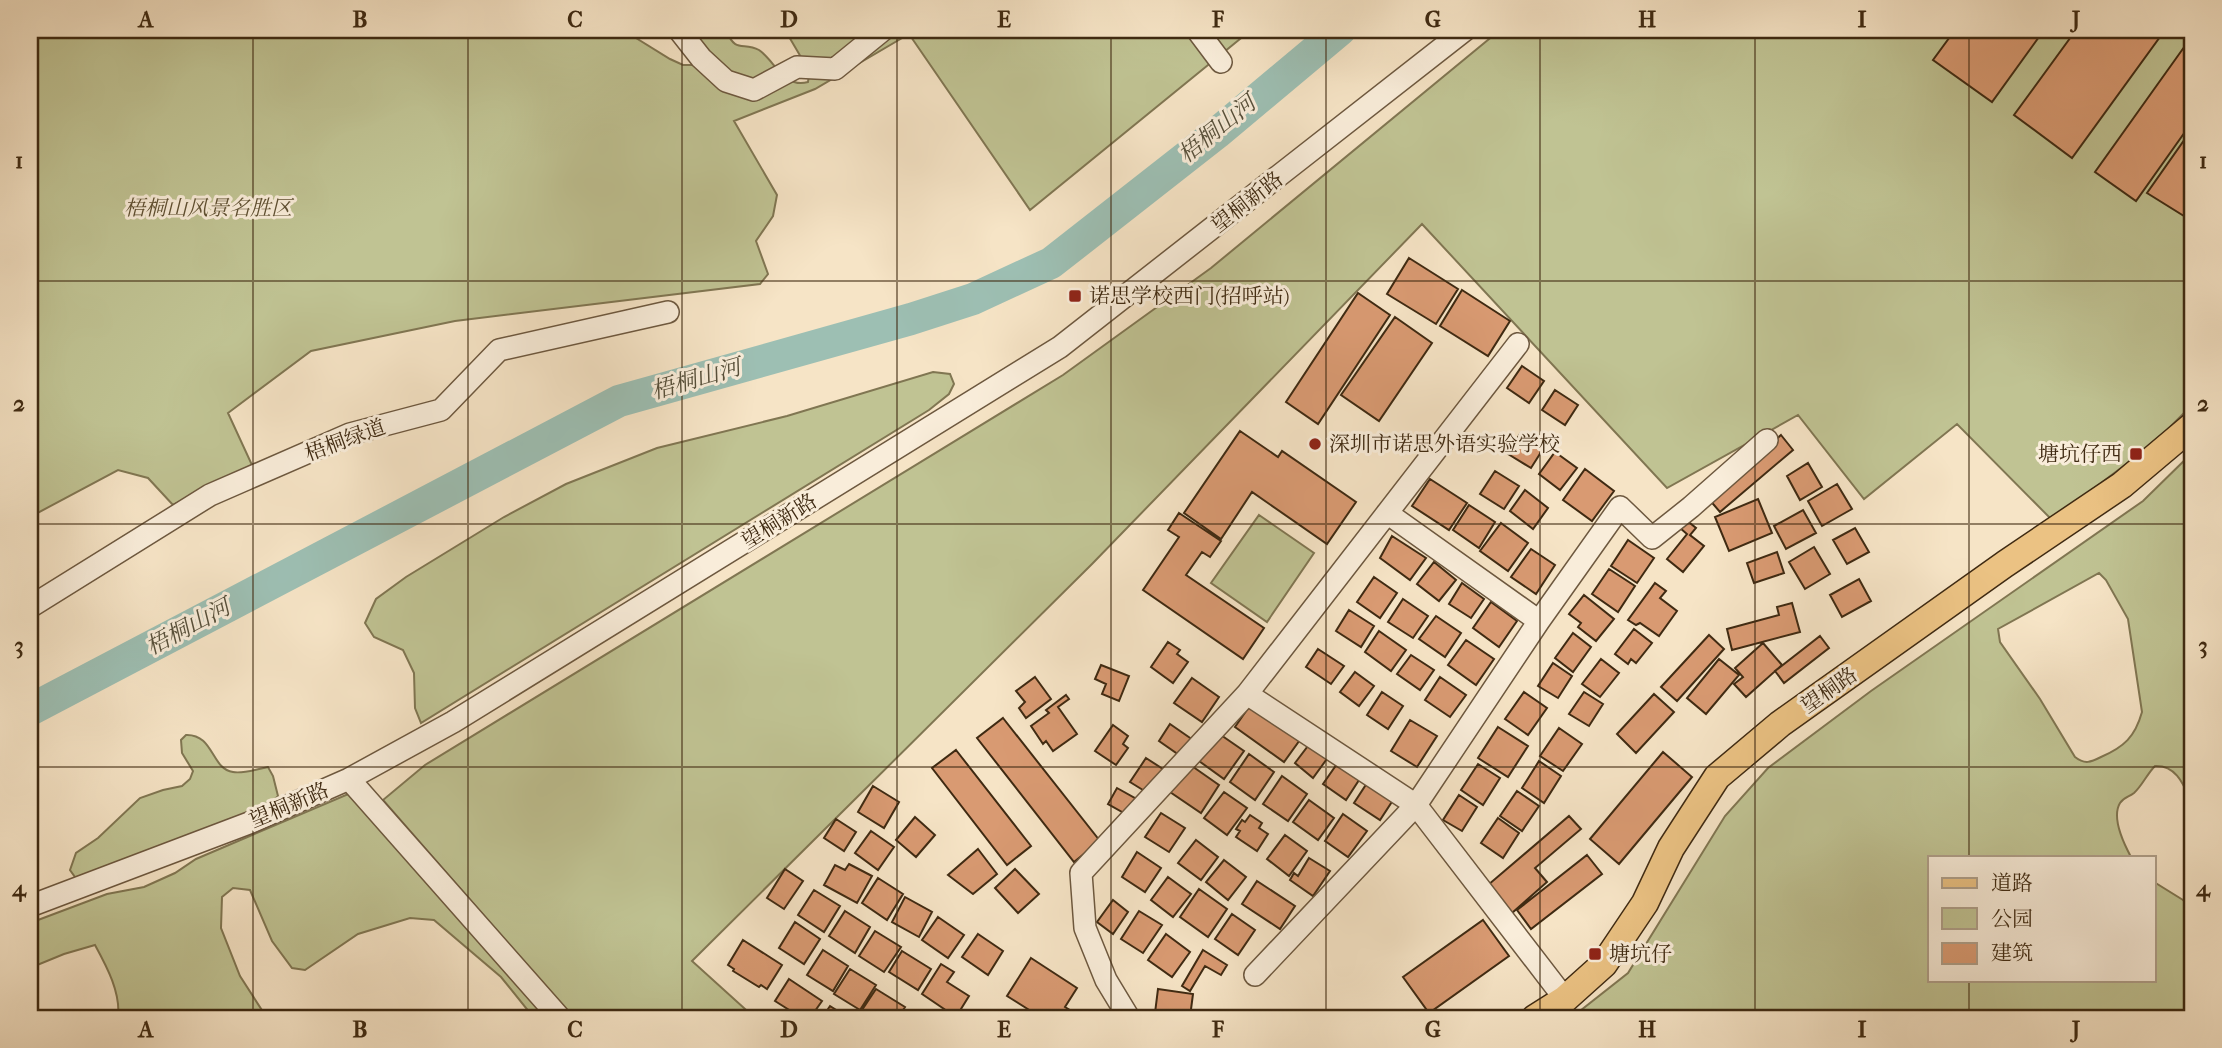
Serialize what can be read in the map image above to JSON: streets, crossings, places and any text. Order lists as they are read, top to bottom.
{
  "streets": {
    "main road": ["望桐路"],
    "street": ["望桐新路", "梧桐绿道"]
  },
  "water": ["梧桐山河"],
  "parks": ["梧桐山风景名胜区"],
  "places": {
    "transit": ["诺思学校西门(招呼站)", "塘坑仔西", "塘坑仔"],
    "other": ["深圳市诺思外语实验学校"]
  },
  "legend": ["道路", "公园", "建筑"],
  "grid": {
    "columns": [
      "A",
      "B",
      "C",
      "D",
      "E",
      "F",
      "G",
      "H",
      "I",
      "J"
    ],
    "rows": [
      "1",
      "2",
      "3",
      "4"
    ]
  }
}
